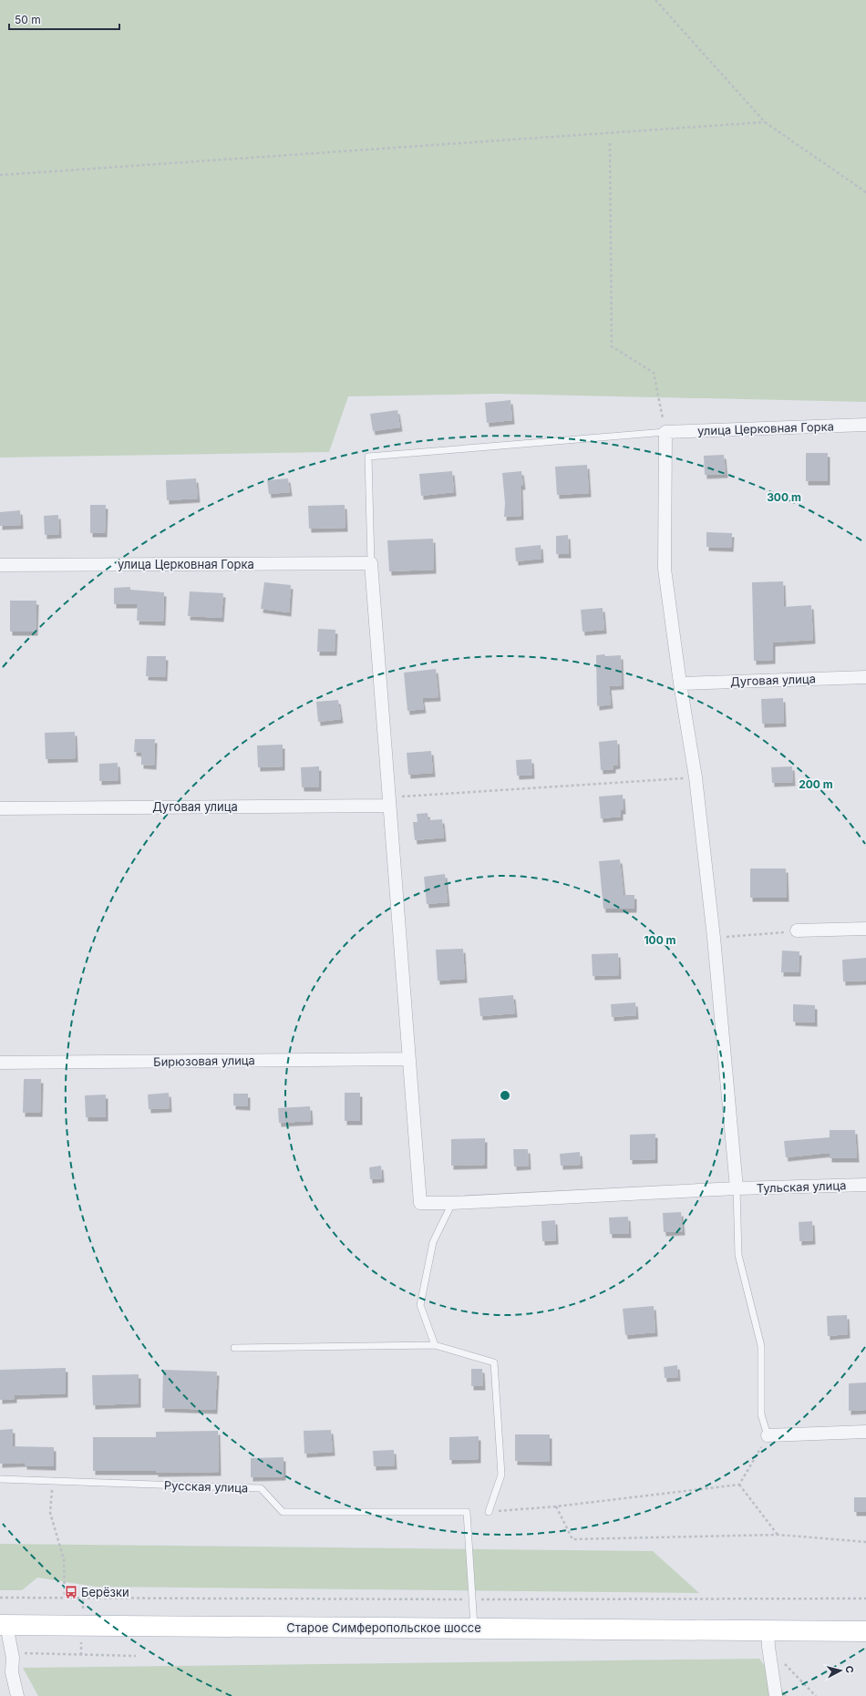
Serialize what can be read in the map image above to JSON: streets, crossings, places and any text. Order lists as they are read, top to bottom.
{
  "streets": {
    "main road": ["Старое Симферопольское шоссе"],
    "street": [
      "улица Церковная Горка",
      "Дуговая улица",
      "Бирюзовая улица",
      "Тульская улица"
    ],
    "lane": ["Русская улица"]
  },
  "crossings": [
    ["Бирюзовая улица", "Тульская улица"]
  ],
  "places": {
    "bus stop": ["Берёзки"]
  },
  "scale_bar": "50 m",
  "north": "right",
  "rings": ["300 m", "200 m", "100 m"]
}
